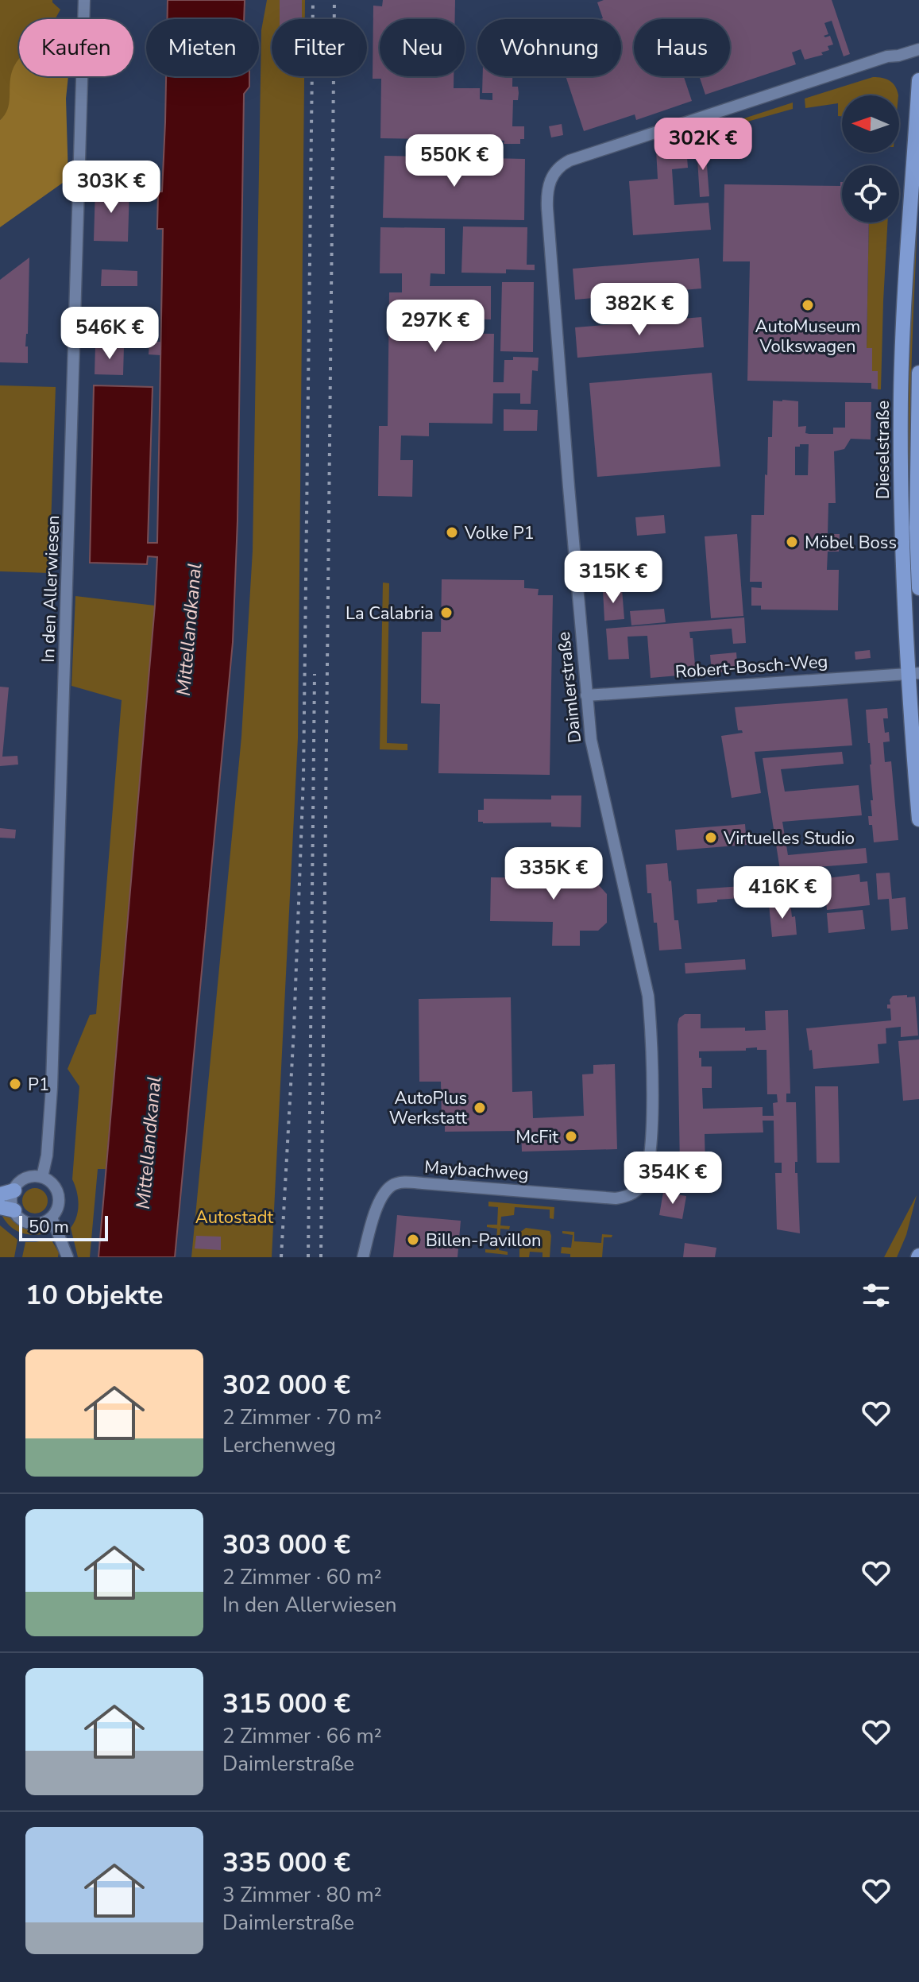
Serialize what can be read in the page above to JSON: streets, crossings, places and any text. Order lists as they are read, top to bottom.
{
  "streets": {
    "main road": ["Dieselstraße"],
    "street": [
      "In den Allerwiesen",
      "Robert-Bosch-Weg",
      "Daimlerstraße",
      "Maybachweg"
    ]
  },
  "crossings": [
    ["Dieselstraße", "Robert-Bosch-Weg"],
    ["Robert-Bosch-Weg", "Daimlerstraße"],
    ["Daimlerstraße", "Maybachweg"]
  ],
  "water": ["Mittellandkanal"],
  "parks": ["Autostadt"],
  "places": [
    "AutoMuseum Volkswagen",
    "Volke P1",
    "Möbel Boss",
    "La Calabria",
    "Virtuelles Studio",
    "P1",
    "AutoPlus Werkstatt",
    "McFit",
    "Billen-Pavillon"
  ],
  "scale_bar": "50 m",
  "north": "left",
  "page": {
    "chip": [
      "Kaufen",
      "Mieten",
      "Filter",
      "Neu",
      "Wohnung",
      "Haus"
    ],
    "price": [
      "302K €",
      "550K €",
      "303K €",
      "382K €",
      "297K €",
      "546K €",
      "315K €",
      "335K €",
      "416K €",
      "354K €"
    ],
    "scale": "50 m",
    "heading": "10 Objekte",
    "list": [
      {
        "name": "302 000 €",
        "note": "2 Zimmer · 70 m² · Lerchenweg"
      },
      {
        "name": "303 000 €",
        "note": "2 Zimmer · 60 m² · In den Allerwiesen"
      },
      {
        "name": "315 000 €",
        "note": "2 Zimmer · 66 m² · Daimlerstraße"
      },
      {
        "name": "335 000 €",
        "note": "3 Zimmer · 80 m² · Daimlerstraße"
      }
    ]
  }
}
